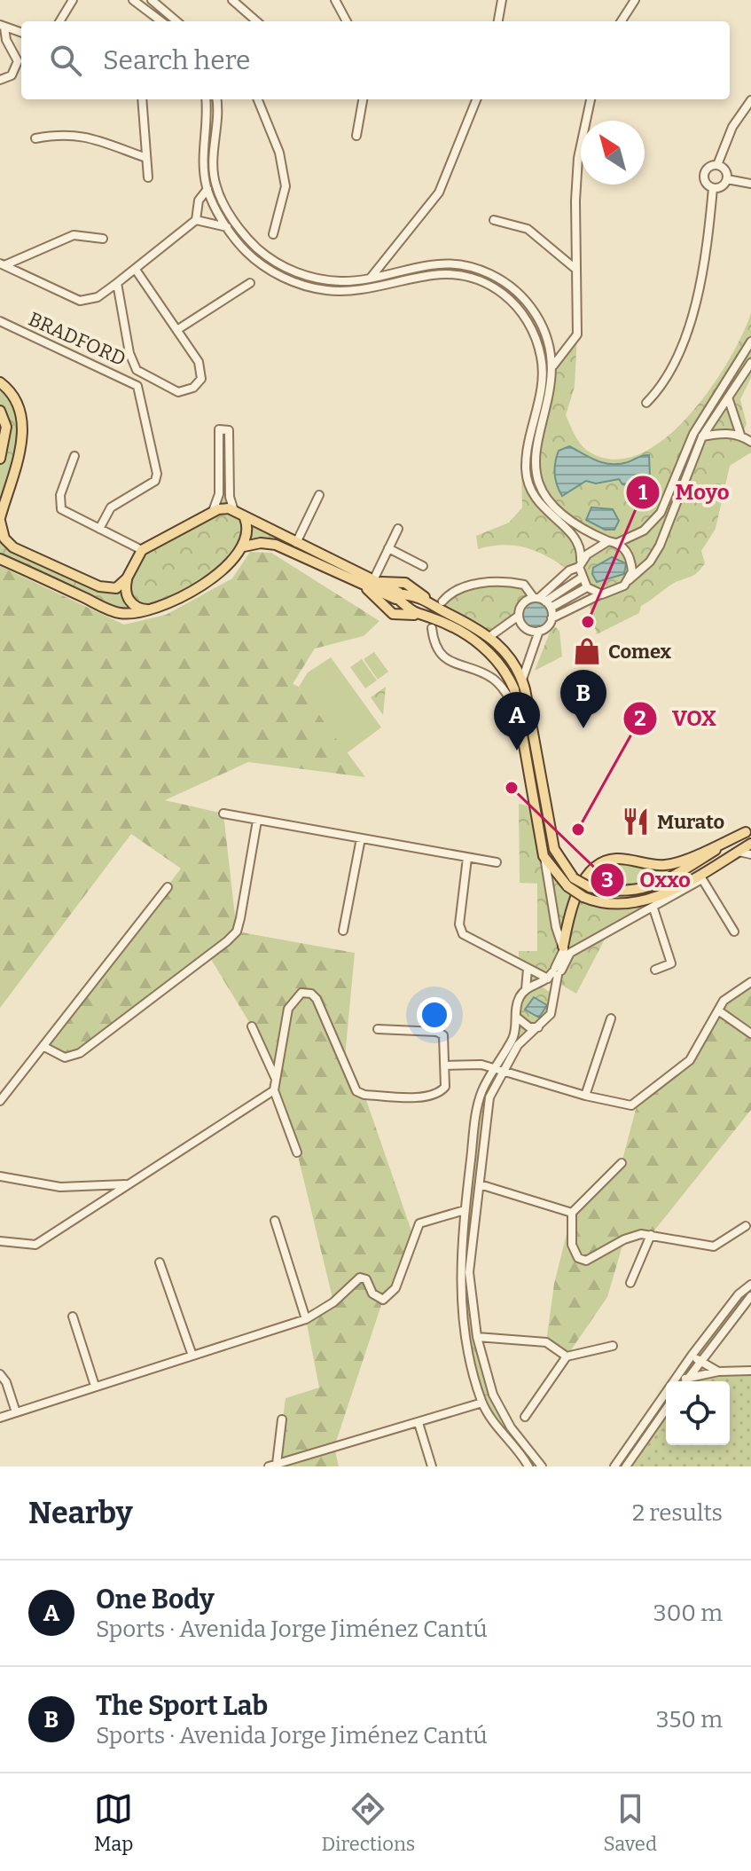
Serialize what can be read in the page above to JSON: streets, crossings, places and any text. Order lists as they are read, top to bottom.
{
  "streets": {
    "street": ["BRADFORD"]
  },
  "places": {
    "other": ["Moyo", "Oxxo", "VOX"],
    "shop": ["Comex"],
    "restaurant": ["Murato"]
  },
  "north": "top left",
  "page": {
    "search": "Search here",
    "pins": ["B", "A"],
    "heading": ["Nearby", "2 results"],
    "list": [
      {
        "mark": "A",
        "name": "One Body",
        "note": "Sports · Avenida Jorge Jiménez Cantú",
        "value": "300 m"
      },
      {
        "mark": "B",
        "name": "The Sport Lab",
        "note": "Sports · Avenida Jorge Jiménez Cantú",
        "value": "350 m"
      }
    ],
    "nav": ["Map", "Directions", "Saved"]
  }
}
